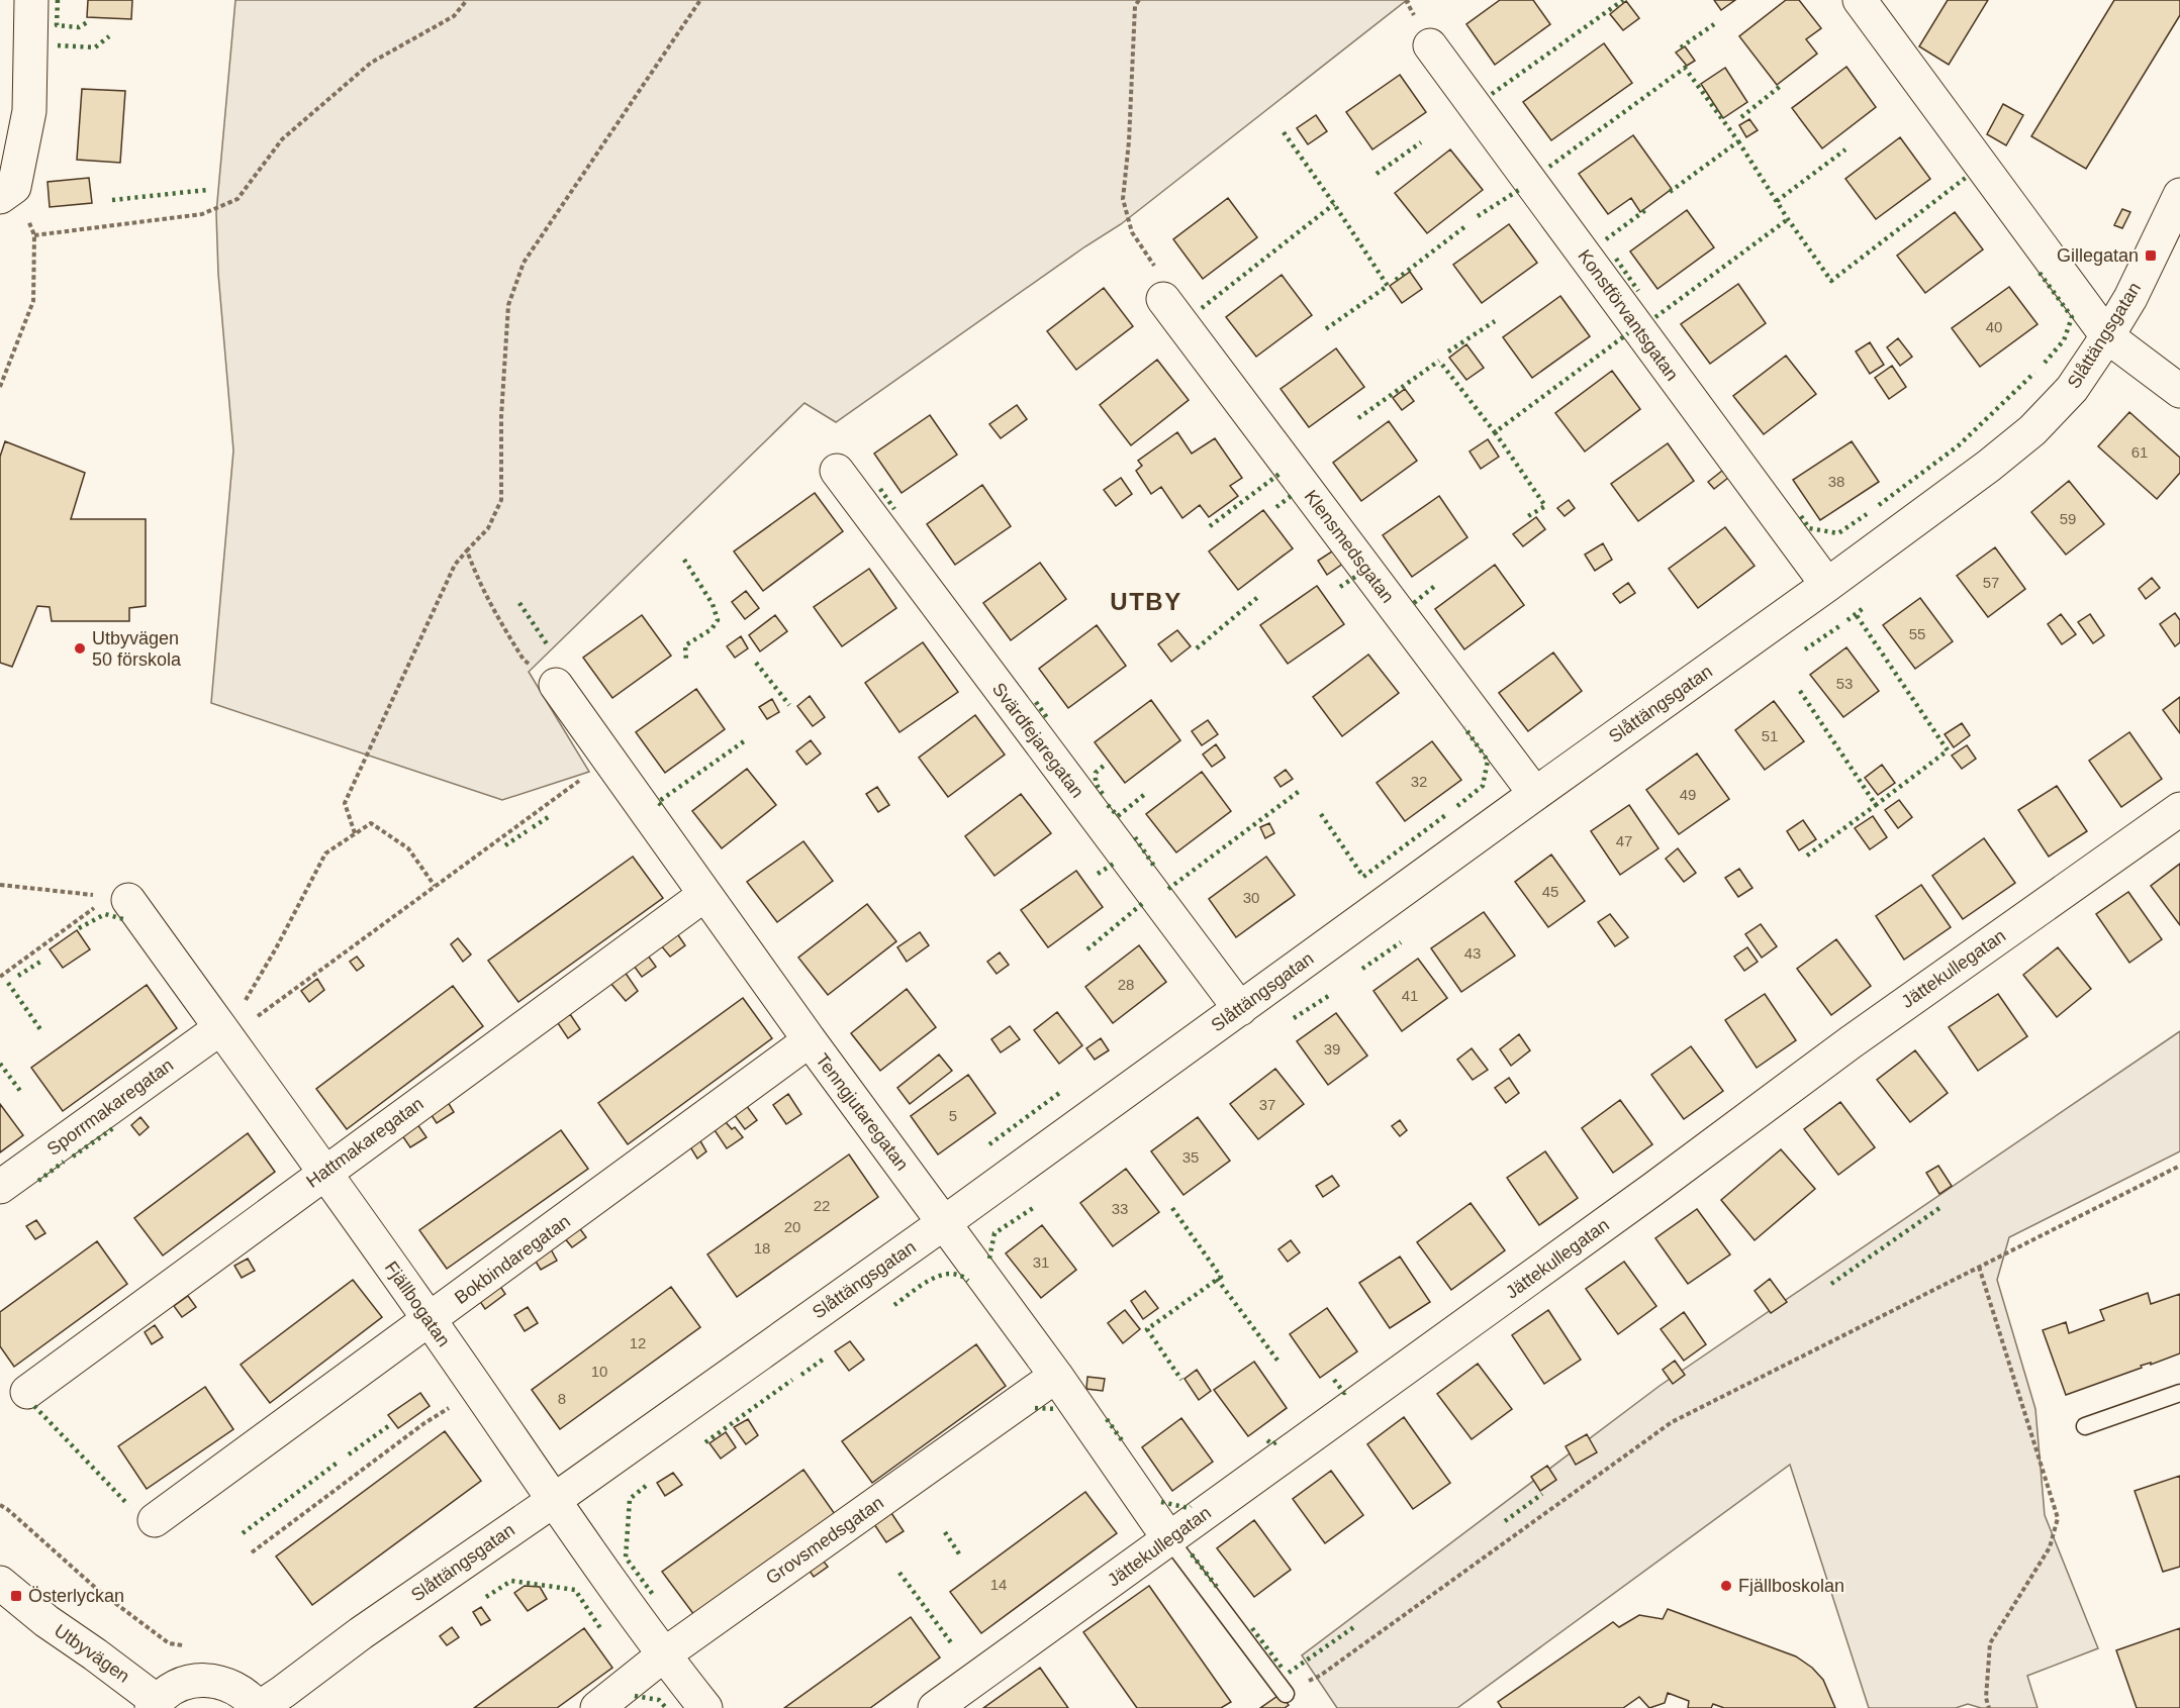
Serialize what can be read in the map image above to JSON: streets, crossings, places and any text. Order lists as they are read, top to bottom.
{
  "streets": {
    "street": [
      "Konstförvantsgatan",
      "Slåttängsgatan",
      "Klensmedsgatan",
      "Svärdfejaregatan",
      "Jättekullegatan",
      "Sporrmakaregatan",
      "Tenngjutaregatan",
      "Hattmakaregatan",
      "Bokbindaregatan",
      "Fjällbogatan",
      "Grovsmedsgatan",
      "Utbyvägen"
    ]
  },
  "crossings": [
    ["Konstförvantsgatan", "Slåttängsgatan"],
    ["Slåttängsgatan", "Klensmedsgatan"],
    ["Slåttängsgatan", "Svärdfejaregatan"],
    ["Slåttängsgatan", "Tenngjutaregatan"],
    ["Slåttängsgatan", "Fjällbogatan"],
    ["Slåttängsgatan", "Utbyvägen"],
    ["Jättekullegatan", "Tenngjutaregatan"],
    ["Sporrmakaregatan", "Fjällbogatan"],
    ["Tenngjutaregatan", "Hattmakaregatan"],
    ["Tenngjutaregatan", "Bokbindaregatan"],
    ["Tenngjutaregatan", "Grovsmedsgatan"],
    ["Hattmakaregatan", "Fjällbogatan"],
    ["Bokbindaregatan", "Fjällbogatan"],
    ["Fjällbogatan", "Grovsmedsgatan"]
  ],
  "districts": ["UTBY"],
  "places": {
    "transit": ["Gillegatan", "Österlyckan"],
    "other": ["Utbyvägen 50 förskola", "Fjällboskolan"]
  },
  "house_numbers": [
    "40",
    "61",
    "38",
    "59",
    "57",
    "55",
    "53",
    "51",
    "32",
    "49",
    "47",
    "45",
    "30",
    "43",
    "28",
    "41",
    "39",
    "37",
    "5",
    "35",
    "22",
    "33",
    "20",
    "18",
    "31",
    "12",
    "10",
    "8",
    "14"
  ]
}
